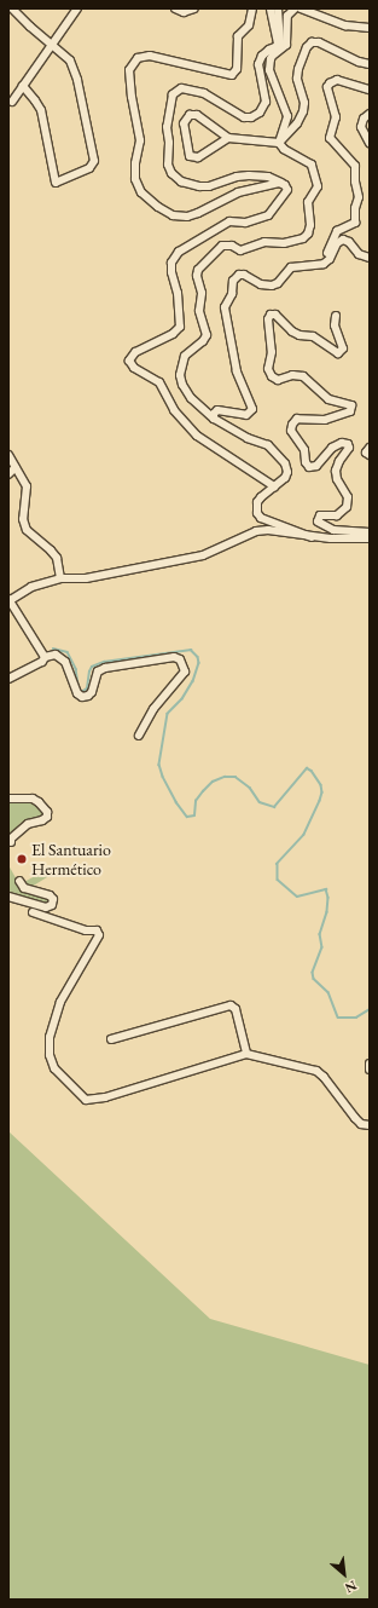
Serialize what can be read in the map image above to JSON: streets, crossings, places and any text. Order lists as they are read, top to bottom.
{
  "places": ["El Santuario Hermético"],
  "north": "bottom right"
}
